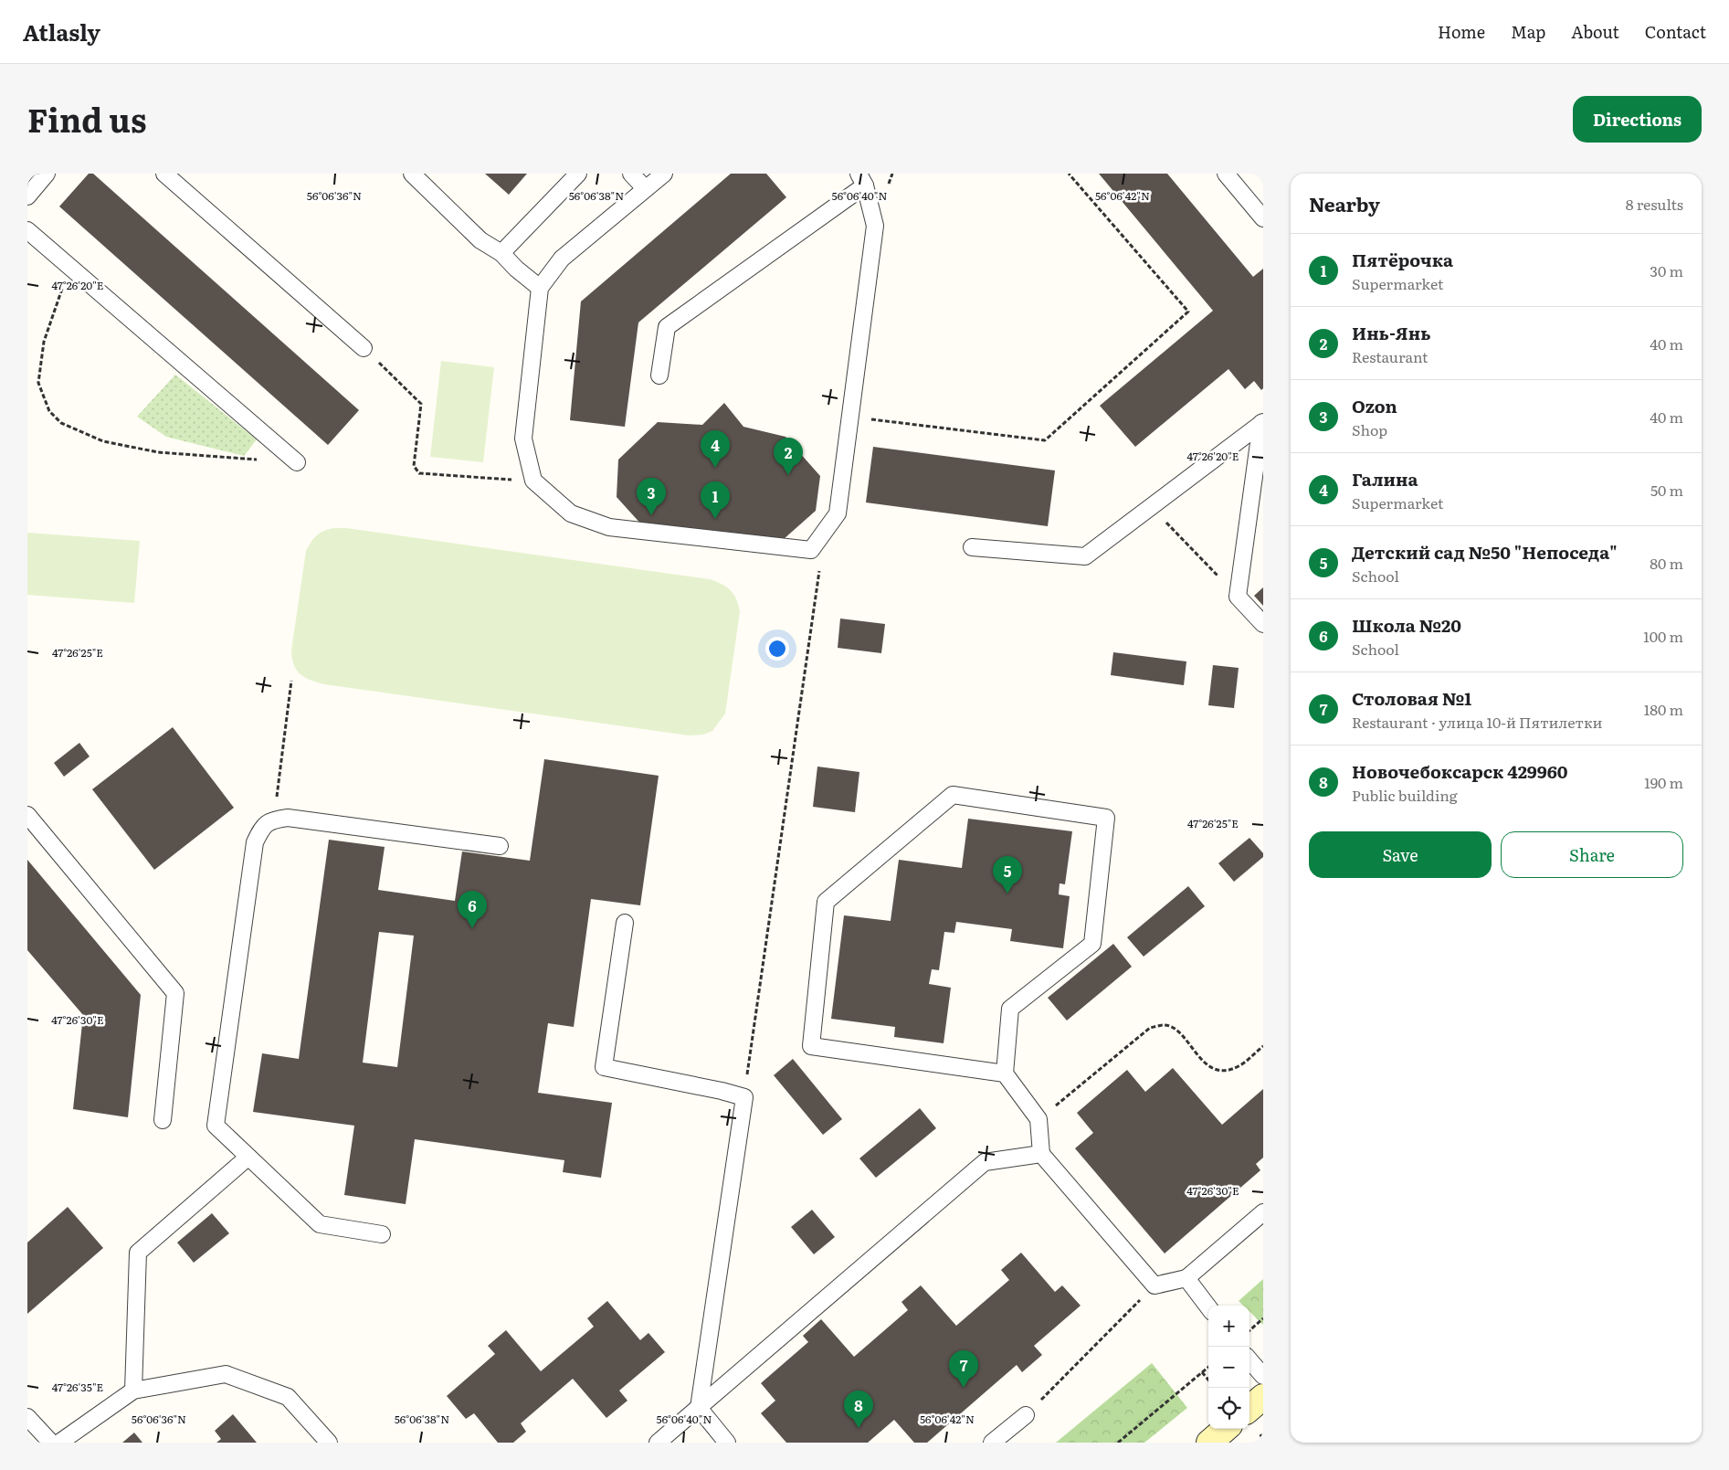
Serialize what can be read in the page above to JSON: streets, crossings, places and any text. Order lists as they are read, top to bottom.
{
  "page": {
    "header": "Atlasly",
    "nav": [
      "Home",
      "Map",
      "About",
      "Contact"
    ],
    "title": "Find us",
    "buttons": [
      "Directions",
      ["Save", "Share"]
    ],
    "heading": ["Nearby", "8 results"],
    "list": [
      {
        "mark": "1",
        "name": "Пятёрочка",
        "note": "Supermarket",
        "value": "30 m"
      },
      {
        "mark": "2",
        "name": "Инь-Янь",
        "note": "Restaurant",
        "value": "40 m"
      },
      {
        "mark": "3",
        "name": "Ozon",
        "note": "Shop",
        "value": "40 m"
      },
      {
        "mark": "4",
        "name": "Галина",
        "note": "Supermarket",
        "value": "50 m"
      },
      {
        "mark": "5",
        "name": "Детский сад №50 \"Непоседа\"",
        "note": "School",
        "value": "80 m"
      },
      {
        "mark": "6",
        "name": "Школа №20",
        "note": "School",
        "value": "100 m"
      },
      {
        "mark": "7",
        "name": "Столовая №1",
        "note": "Restaurant · улица 10-й Пятилетки",
        "value": "180 m"
      },
      {
        "mark": "8",
        "name": "Новочебоксарск 429960",
        "note": "Public building",
        "value": "190 m"
      }
    ],
    "pins": [
      "4",
      "2",
      "3",
      "1",
      "5",
      "6",
      "7",
      "8"
    ],
    "map_buttons": ["+", "−"]
  },
  "coordinates": [
    "56°06'36\"N",
    "56°06'38\"N",
    "56°06'40\"N",
    "56°06'42\"N",
    "47°26'20\"E",
    "47°26'25\"E",
    "47°26'30\"E",
    "47°26'35\"E"
  ]
}
